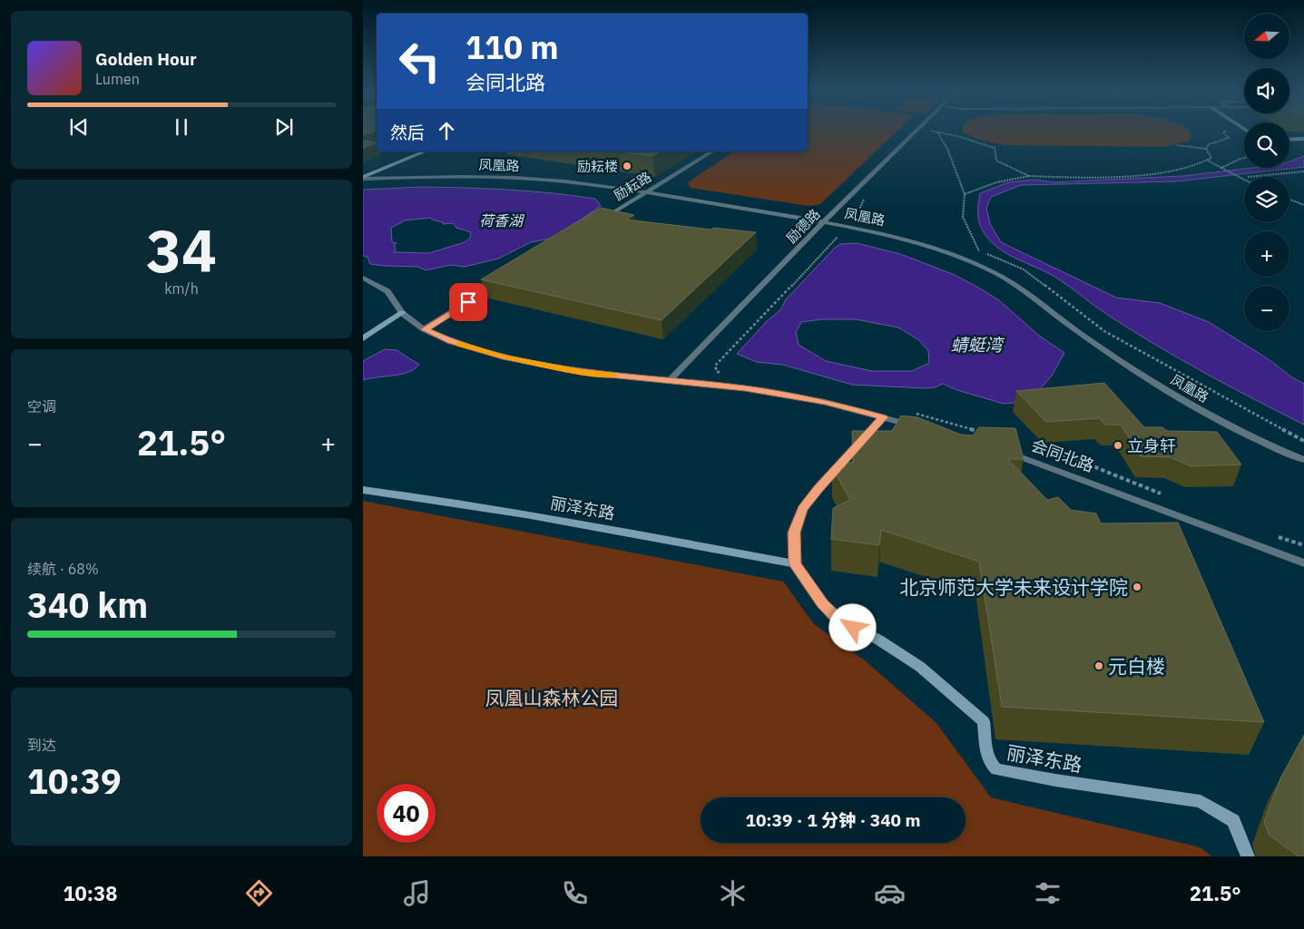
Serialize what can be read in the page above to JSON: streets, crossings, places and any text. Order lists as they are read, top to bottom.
{
  "streets": {
    "street": [
      "凤凰路",
      "励耘路",
      "励德路",
      "会同北路",
      "丽泽东路"
    ]
  },
  "crossings": [
    ["凤凰路", "励耘路"],
    ["凤凰路", "励德路"]
  ],
  "water": ["荷香湖", "蜻蜓湾"],
  "parks": ["凤凰山森林公园"],
  "places": [
    "励耘楼",
    "立身轩",
    "北京师范大学未来设计学院",
    "元白楼"
  ],
  "north": "left",
  "page": {
    "map_buttons": ["+", "−"],
    "turn": ["110 m", "会同北路"],
    "song": ["Golden Hour", "Lumen"],
    "then": "然后",
    "tile": [
      ["34", "km/h"],
      "空调",
      ["续航 · 68%", "340 km"],
      ["到达", "10:39"]
    ],
    "heat": ["−", "21.5°", "+"],
    "limit": "40",
    "trip": "10:39 · 1 分钟 · 340 m",
    "tabs": ["10:38", "21.5°"]
  }
}
